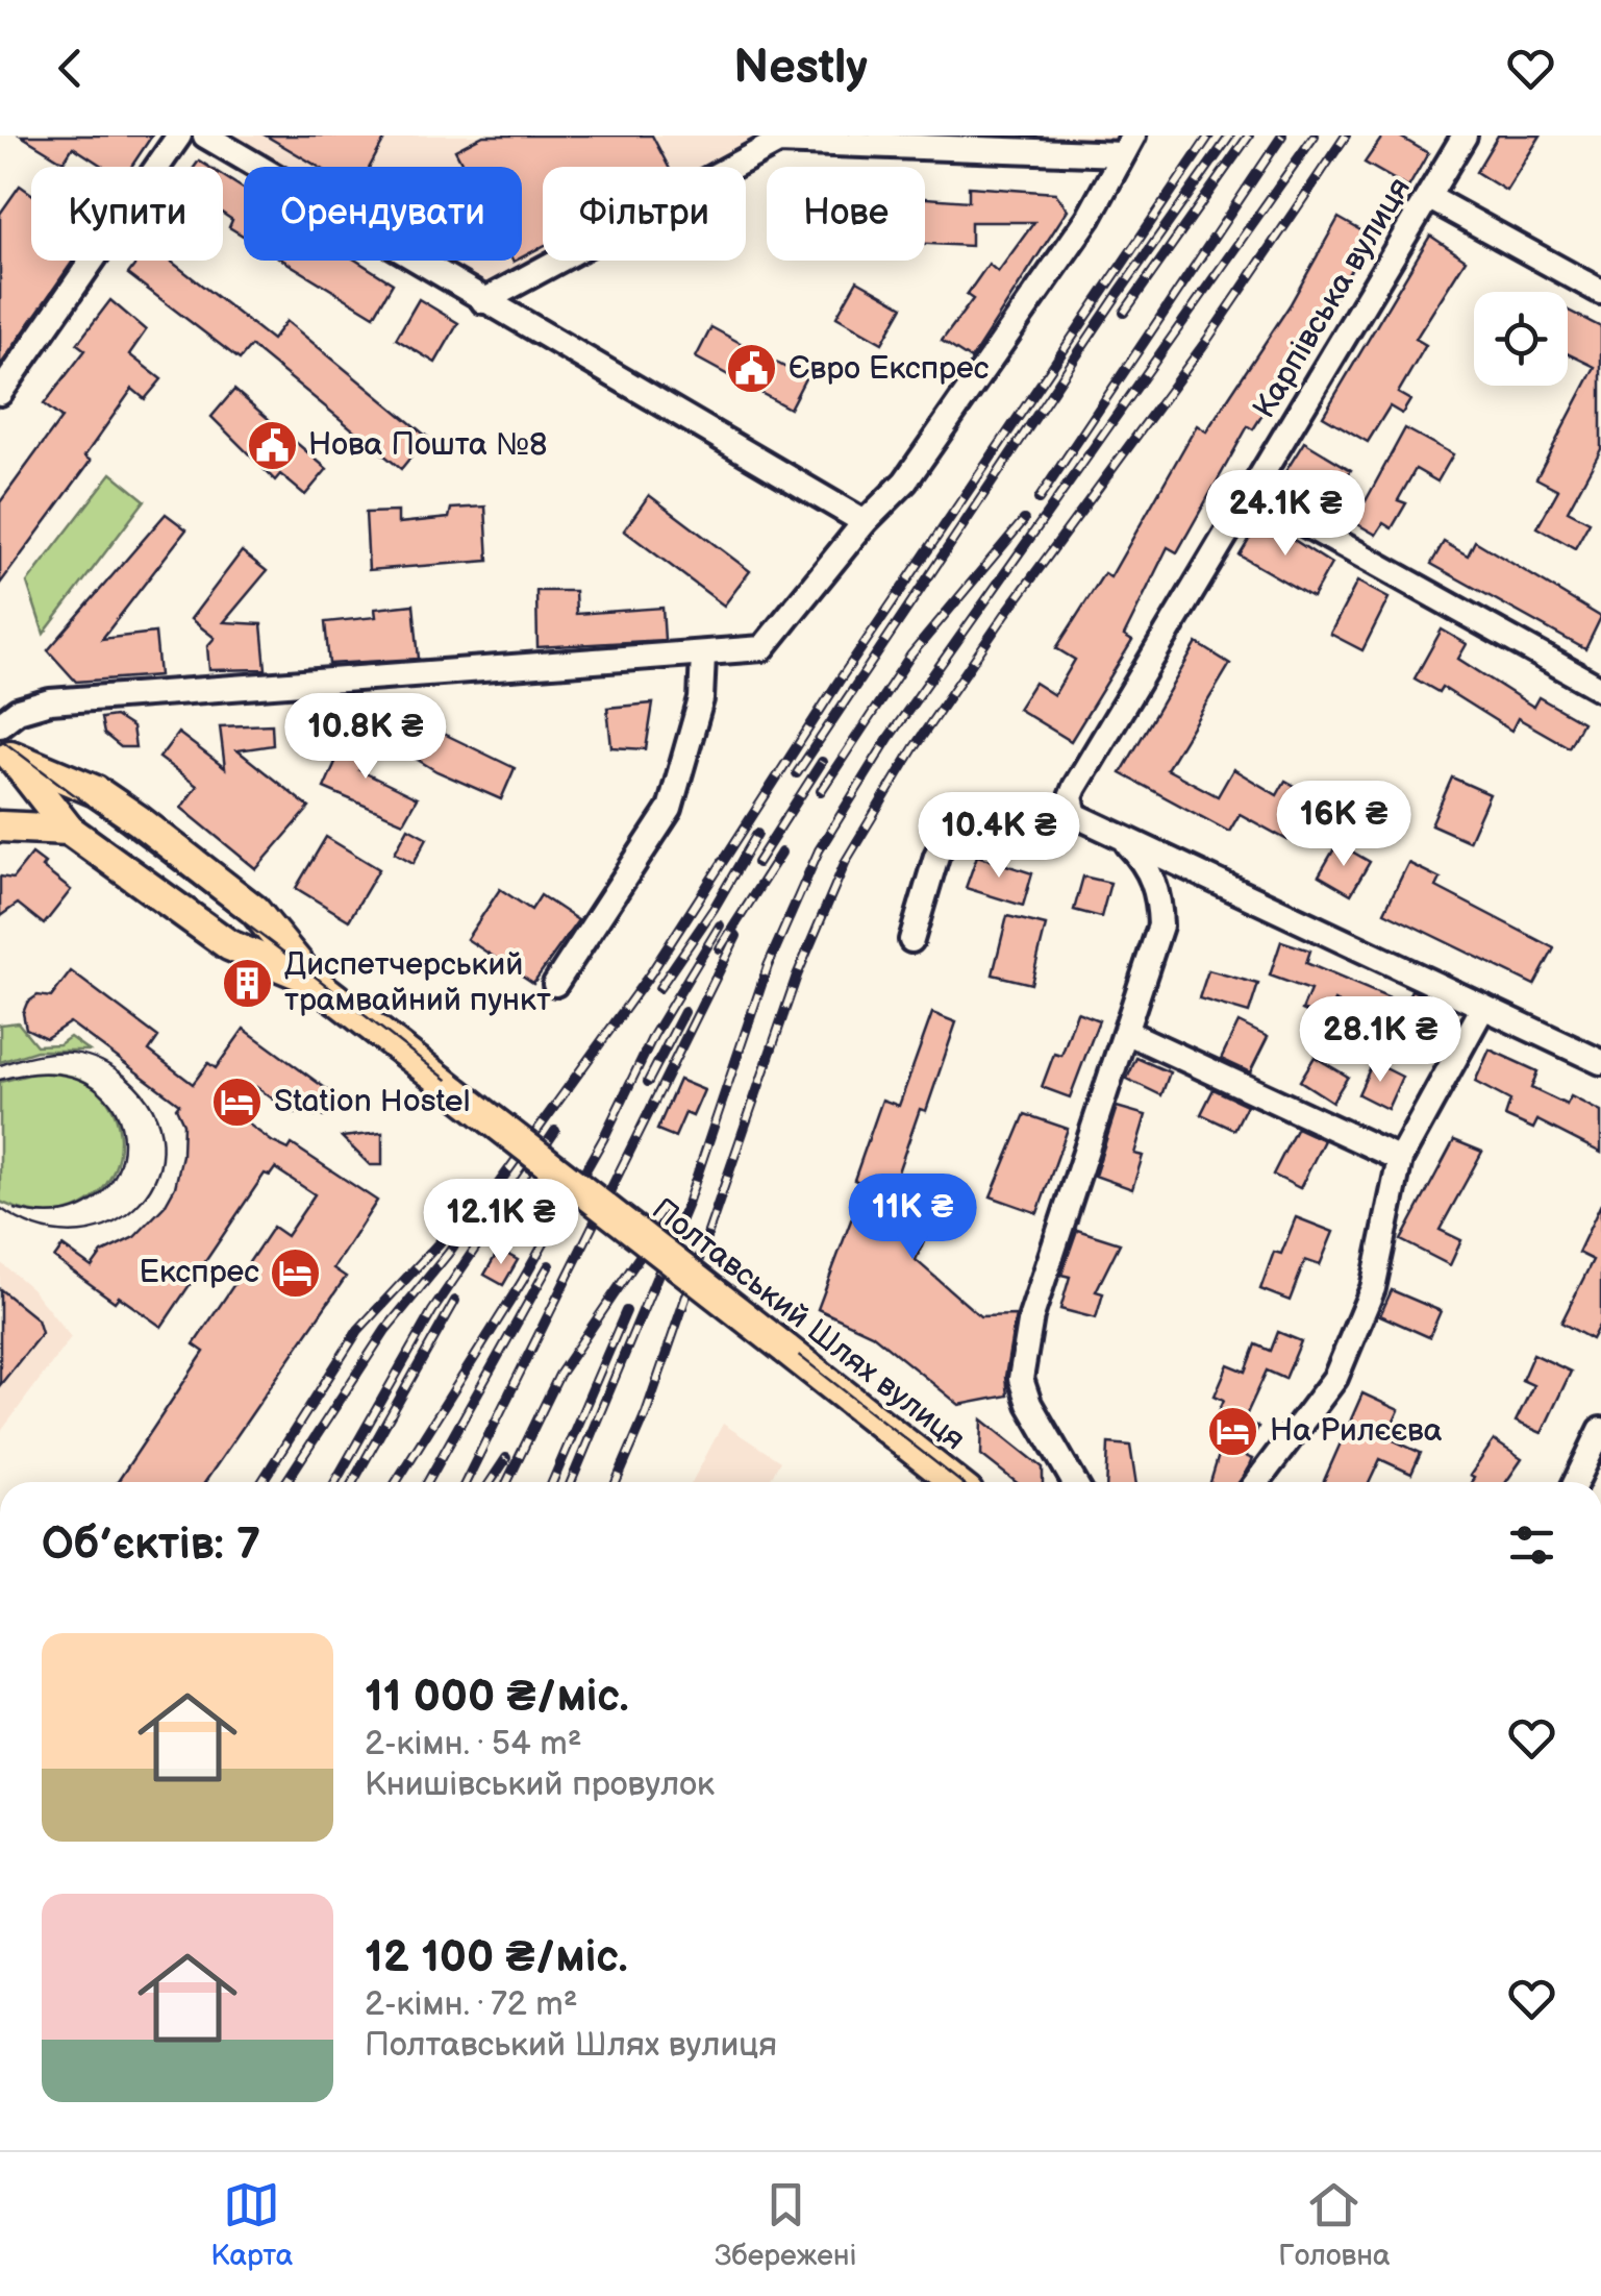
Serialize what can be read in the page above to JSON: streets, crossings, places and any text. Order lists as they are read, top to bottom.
{
  "streets": {
    "main road": ["Полтавський Шлях вулиця"],
    "street": ["Карпівська вулиця"]
  },
  "places": {
    "public building": ["Євро Експрес", "Нова Пошта №8"],
    "building": ["Диспетчерський трамвайний пункт"],
    "hotel": ["Station Hostel", "Експрес", "На Рилєєва"]
  },
  "page": {
    "header": "Nestly",
    "chip": [
      "Купити",
      "Орендувати",
      "Фільтри",
      "Нове"
    ],
    "price": [
      "24.1K ₴",
      "10.8K ₴",
      "16K ₴",
      "10.4K ₴",
      "28.1K ₴",
      "11K ₴",
      "12.1K ₴"
    ],
    "heading": "Об’єктів: 7",
    "list": [
      {
        "name": "11 000 ₴/міс.",
        "note": "2-кімн. · 54 m² · Книшівський провулок"
      },
      {
        "name": "12 100 ₴/міс.",
        "note": "2-кімн. · 72 m² · Полтавський Шлях вулиця"
      }
    ],
    "tabs": ["Карта", "Збережені", "Головна"]
  }
}
